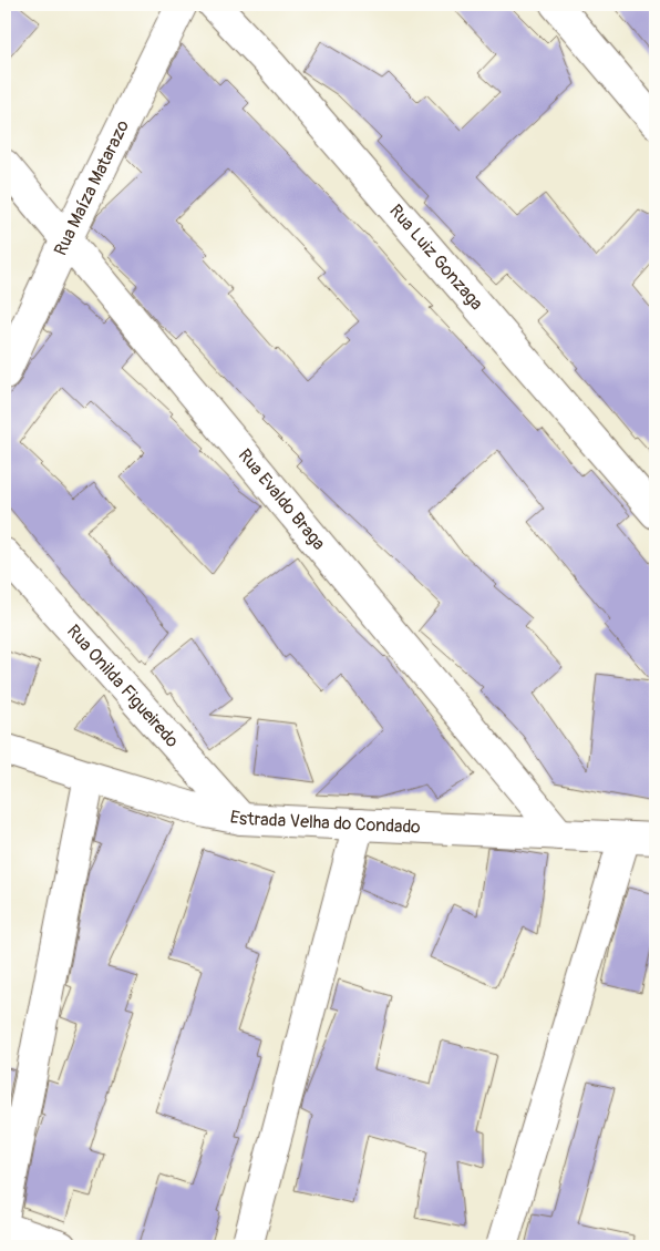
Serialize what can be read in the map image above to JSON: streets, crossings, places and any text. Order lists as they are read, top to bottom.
{
  "streets": {
    "street": [
      "Rua Maíza Matarazo",
      "Rua Luiz Gonzaga",
      "Rua Evaldo Braga",
      "Rua Onilda Figueiredo",
      "Estrada Velha do Condado"
    ]
  },
  "crossings": [
    ["Rua Maíza Matarazo", "Rua Evaldo Braga"],
    ["Rua Evaldo Braga", "Estrada Velha do Condado"],
    ["Rua Onilda Figueiredo", "Estrada Velha do Condado"]
  ]
}
